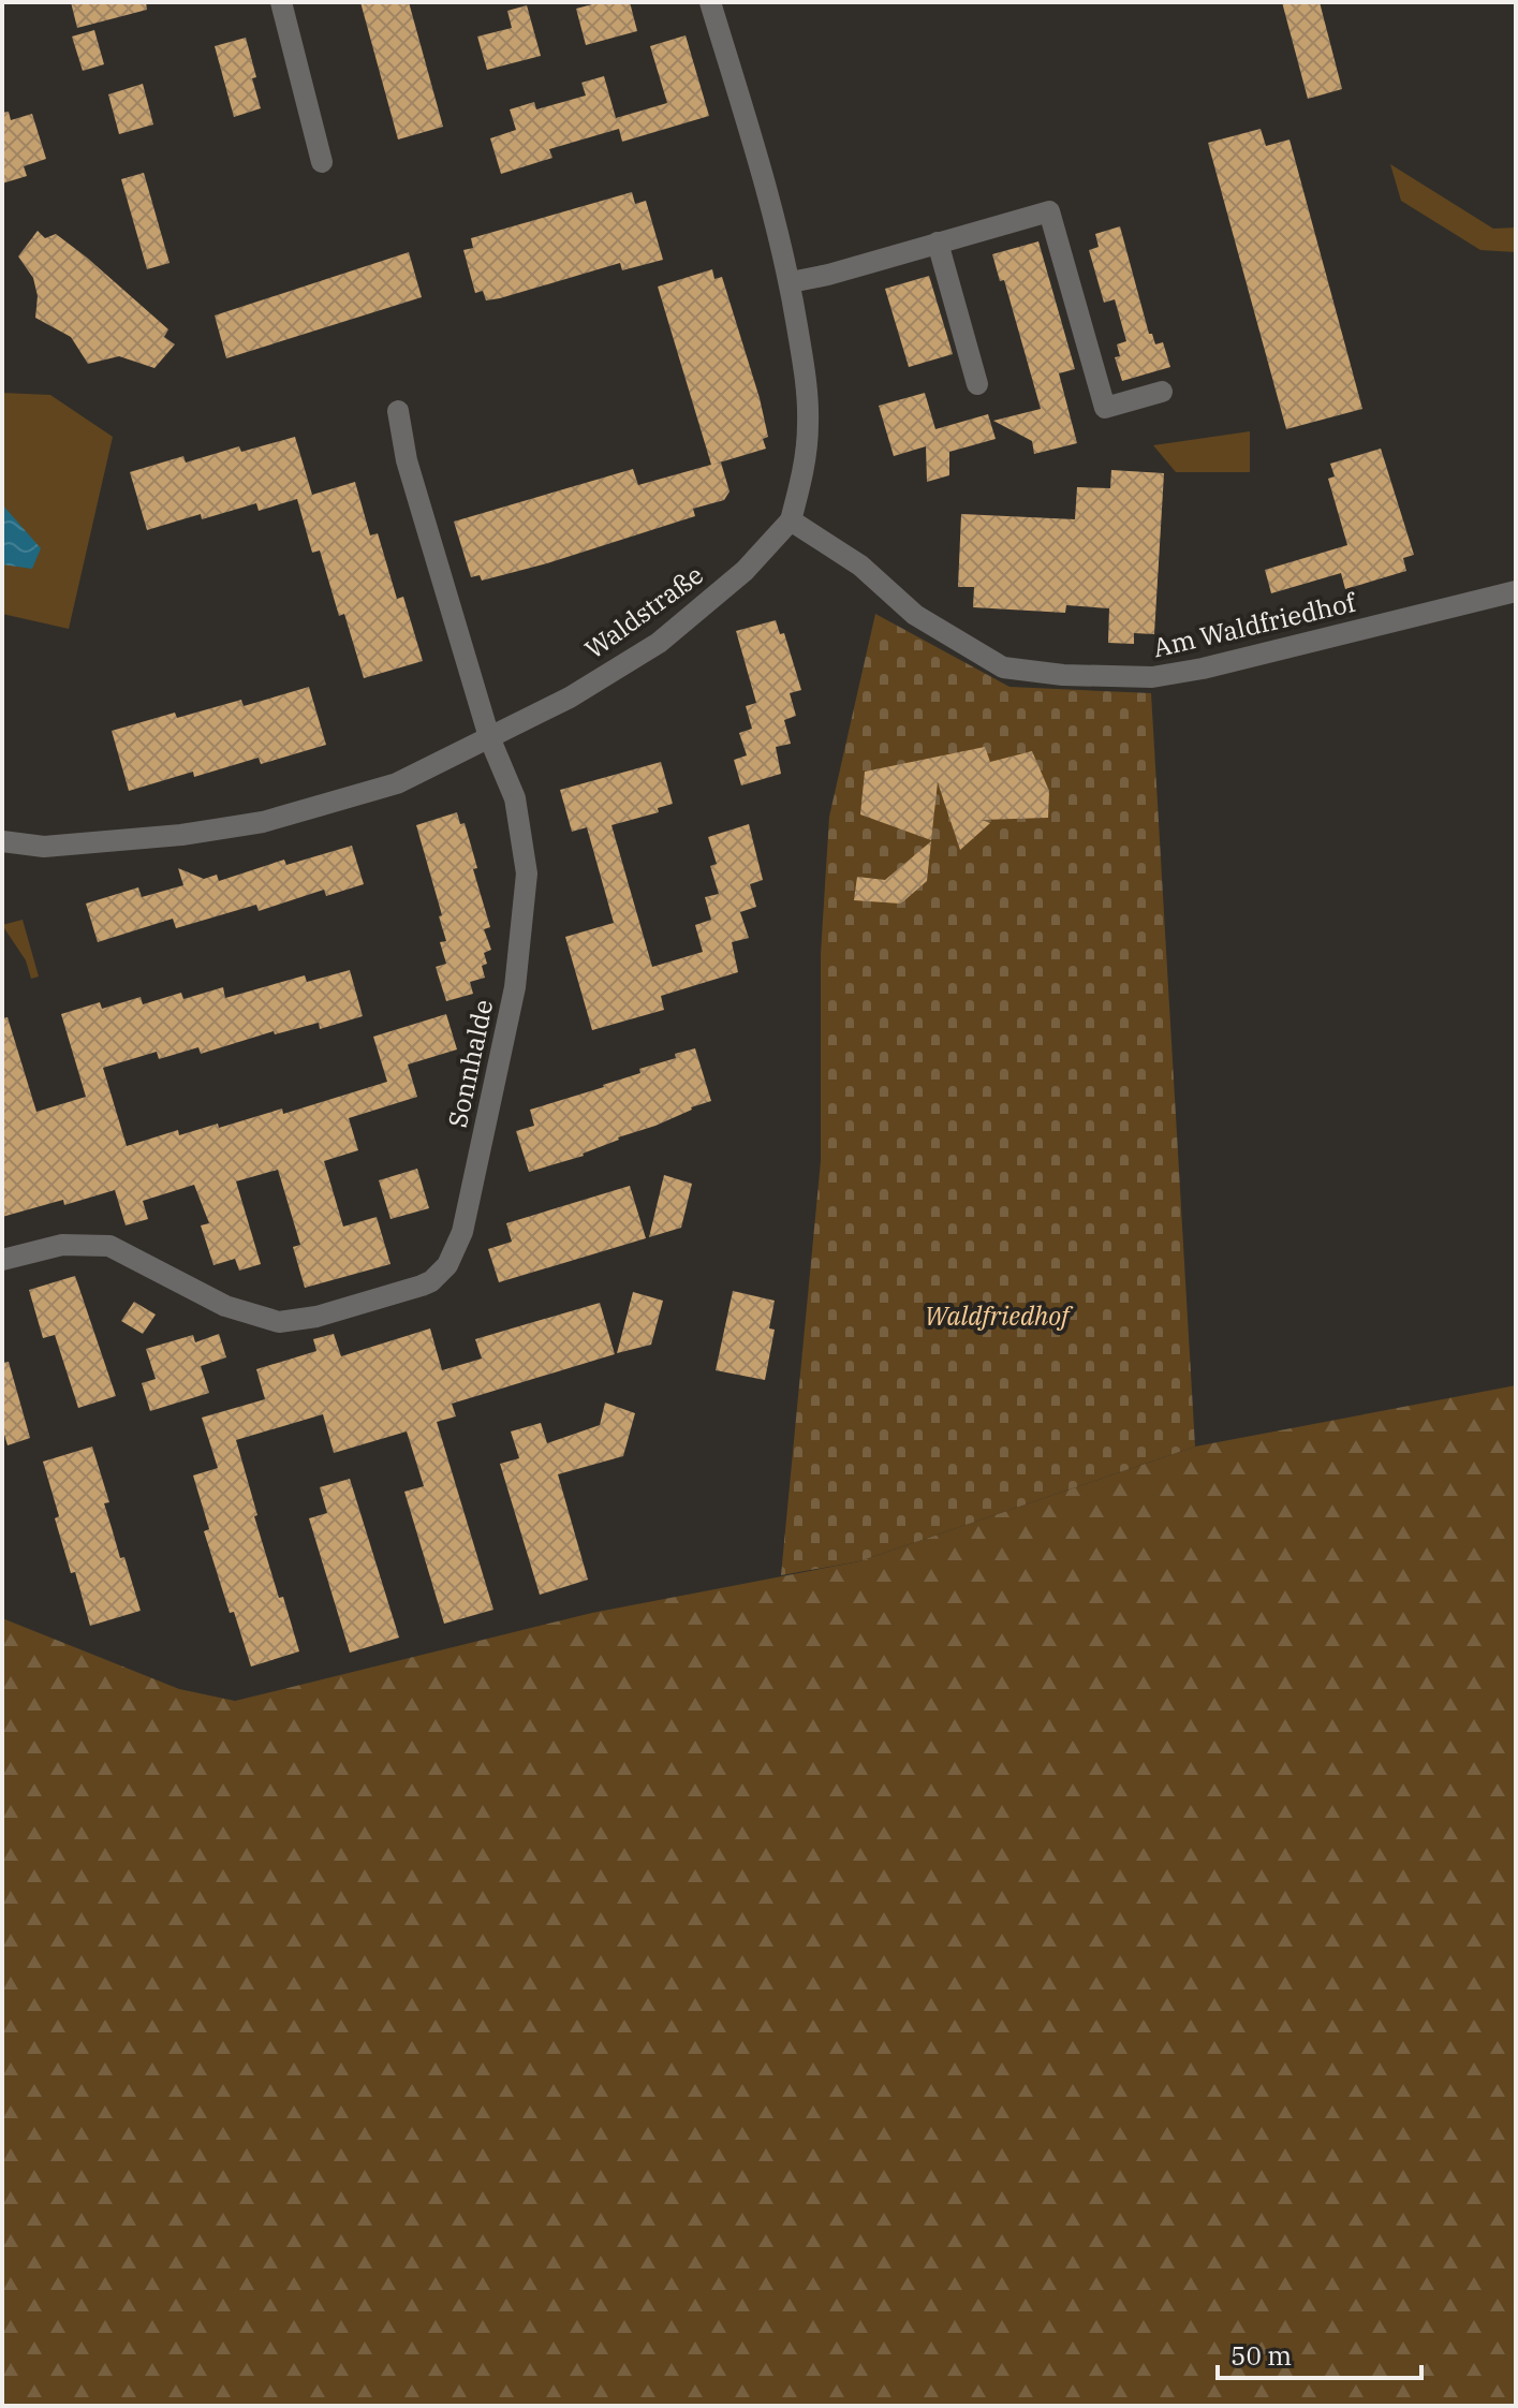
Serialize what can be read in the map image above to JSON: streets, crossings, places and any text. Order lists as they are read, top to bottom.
{
  "streets": {
    "street": ["Waldstraße", "Am Waldfriedhof", "Sonnhalde"]
  },
  "crossings": [
    ["Waldstraße", "Am Waldfriedhof"],
    ["Waldstraße", "Sonnhalde"]
  ],
  "parks": ["Waldfriedhof"],
  "scale_bar": "50 m"
}
